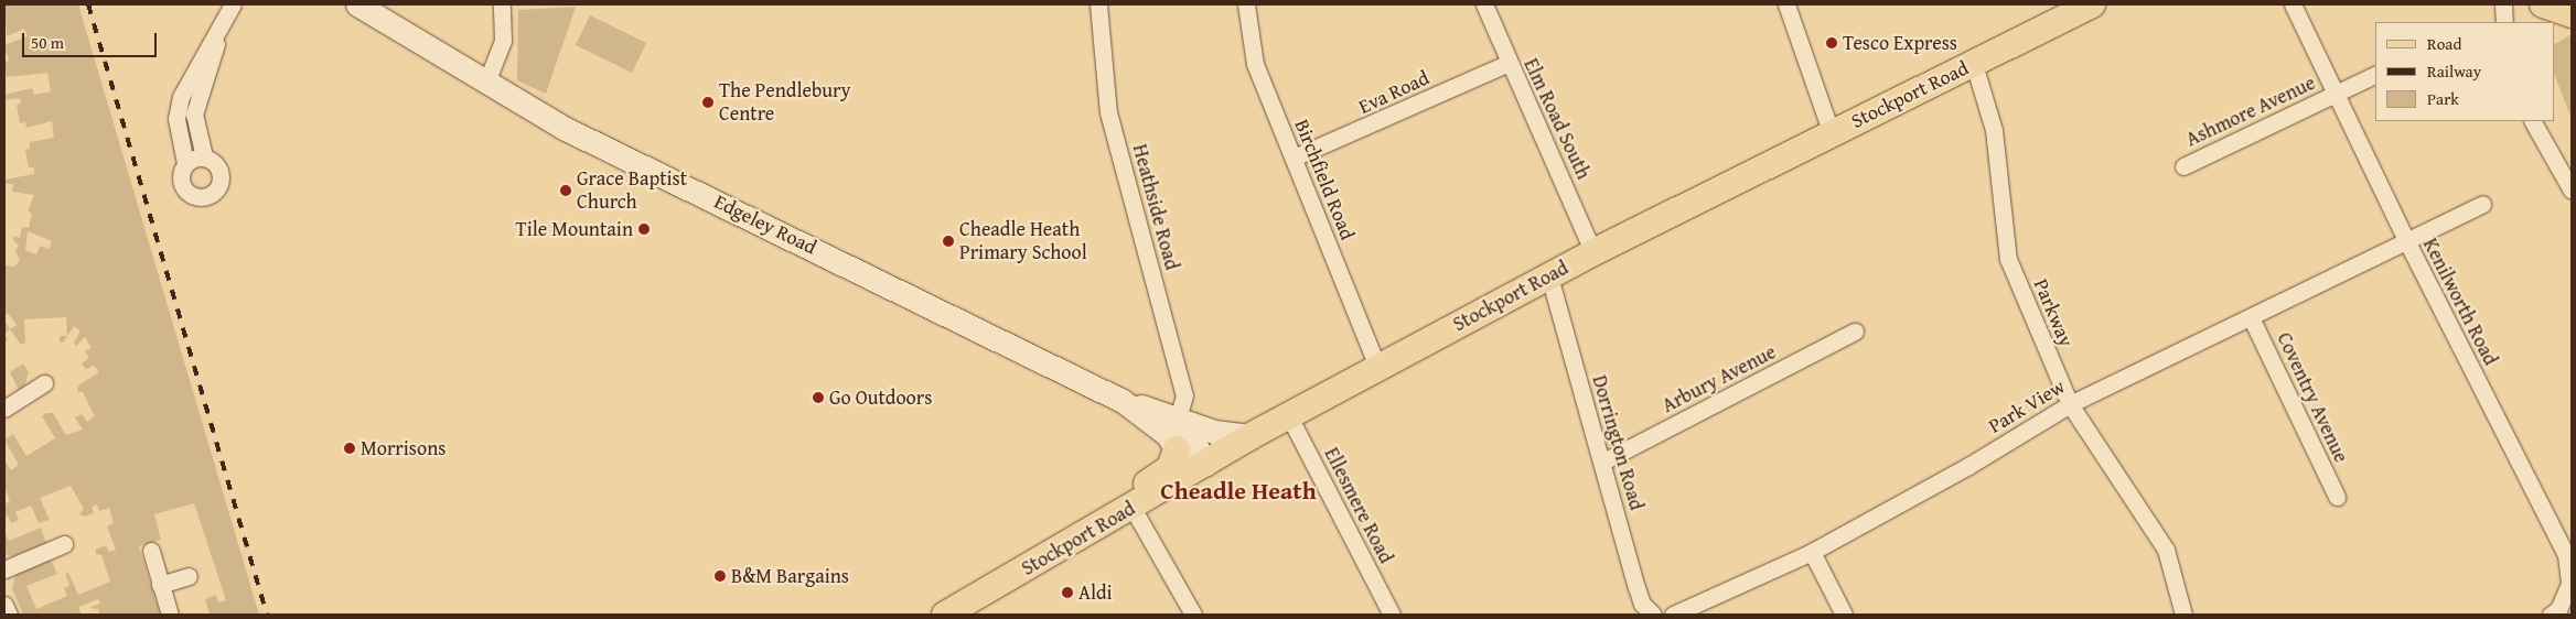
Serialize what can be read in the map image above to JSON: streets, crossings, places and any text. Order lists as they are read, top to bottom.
{
  "streets": {
    "main road": ["Stockport Road", "Edgeley Road"],
    "street": [
      "Eva Road",
      "Ashmore Avenue",
      "Elm Road South",
      "Birchfield Road",
      "Heathside Road",
      "Kenilworth Road",
      "Parkway",
      "Arbury Avenue",
      "Coventry Avenue",
      "Park View",
      "Dorrington Road",
      "Ellesmere Road"
    ]
  },
  "crossings": [
    ["Eva Road", "Elm Road South"],
    ["Eva Road", "Birchfield Road"],
    ["Stockport Road", "Elm Road South"],
    ["Stockport Road", "Birchfield Road"],
    ["Stockport Road", "Edgeley Road"],
    ["Stockport Road", "Parkway"],
    ["Stockport Road", "Dorrington Road"],
    ["Stockport Road", "Ellesmere Road"],
    ["Ashmore Avenue", "Kenilworth Road"],
    ["Heathside Road", "Edgeley Road"],
    ["Kenilworth Road", "Park View"],
    ["Parkway", "Park View"],
    ["Arbury Avenue", "Dorrington Road"],
    ["Coventry Avenue", "Park View"]
  ],
  "districts": ["Cheadle Heath"],
  "places": [
    "Tesco Express",
    "The Pendlebury Centre",
    "Grace Baptist Church",
    "Tile Mountain",
    "Cheadle Heath Primary School",
    "Go Outdoors",
    "Morrisons",
    "B&M Bargains",
    "Aldi"
  ],
  "legend": ["Road", "Railway", "Park"],
  "scale_bar": "50 m"
}
